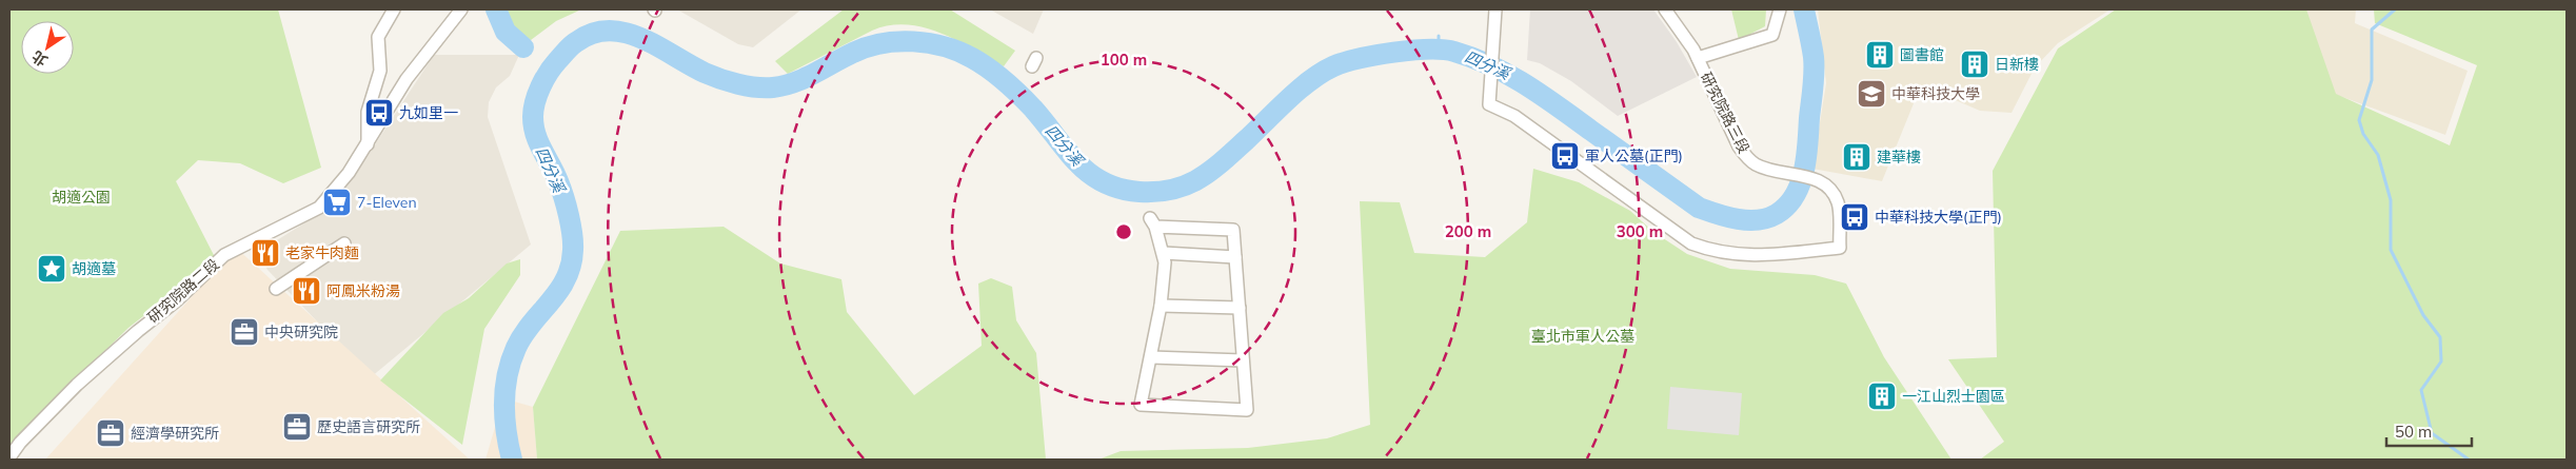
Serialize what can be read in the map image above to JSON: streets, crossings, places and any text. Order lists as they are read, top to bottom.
{
  "streets": {
    "street": ["研究院路三段", "研究院路二段"]
  },
  "water": ["四分溪"],
  "parks": ["胡適公園", "臺北市軍人公墓"],
  "places": {
    "building": [
      "圖書館",
      "日新樓",
      "建華樓",
      "一江山烈士園區"
    ],
    "school or university": ["中華科技大學"],
    "bus stop": ["九如里一", "軍人公墓(正門)", "中華科技大學(正門)"],
    "supermarket": ["7-Eleven"],
    "restaurant": ["老家牛肉麵", "阿鳳米粉湯"],
    "place": ["胡適墓"],
    "office": ["中央研究院", "歷史語言研究所", "經濟學研究所"]
  },
  "scale_bar": "50 m",
  "north": "bottom left",
  "rings": ["100 m", "200 m", "300 m"]
}
